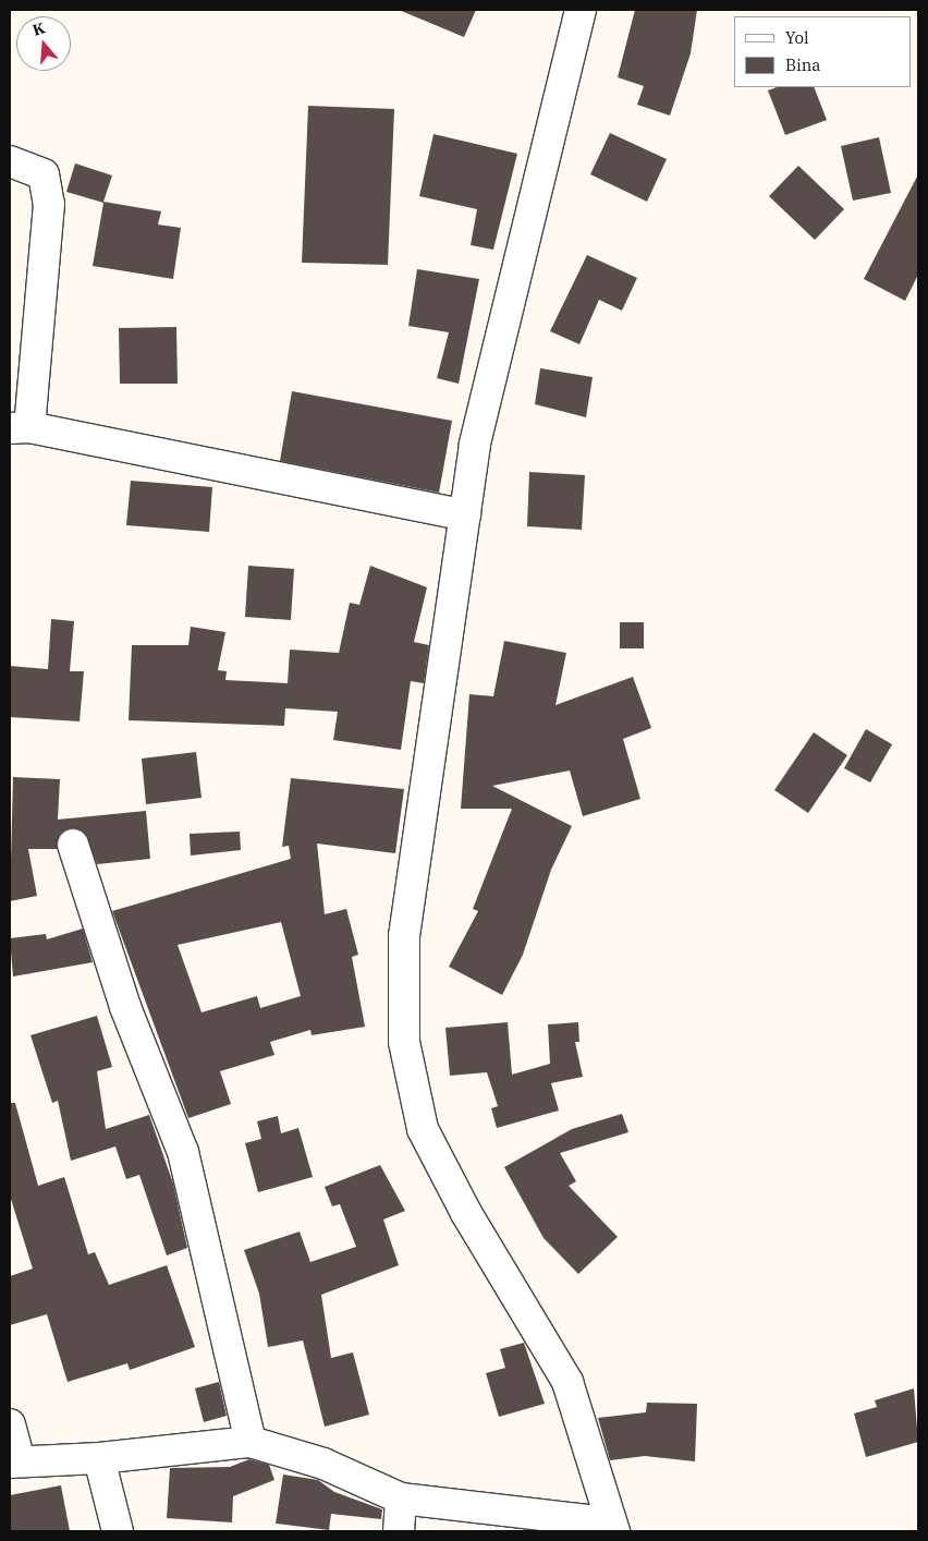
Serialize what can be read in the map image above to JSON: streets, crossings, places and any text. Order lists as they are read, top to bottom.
{
  "legend": ["Yol", "Bina"],
  "north": "top"
}
